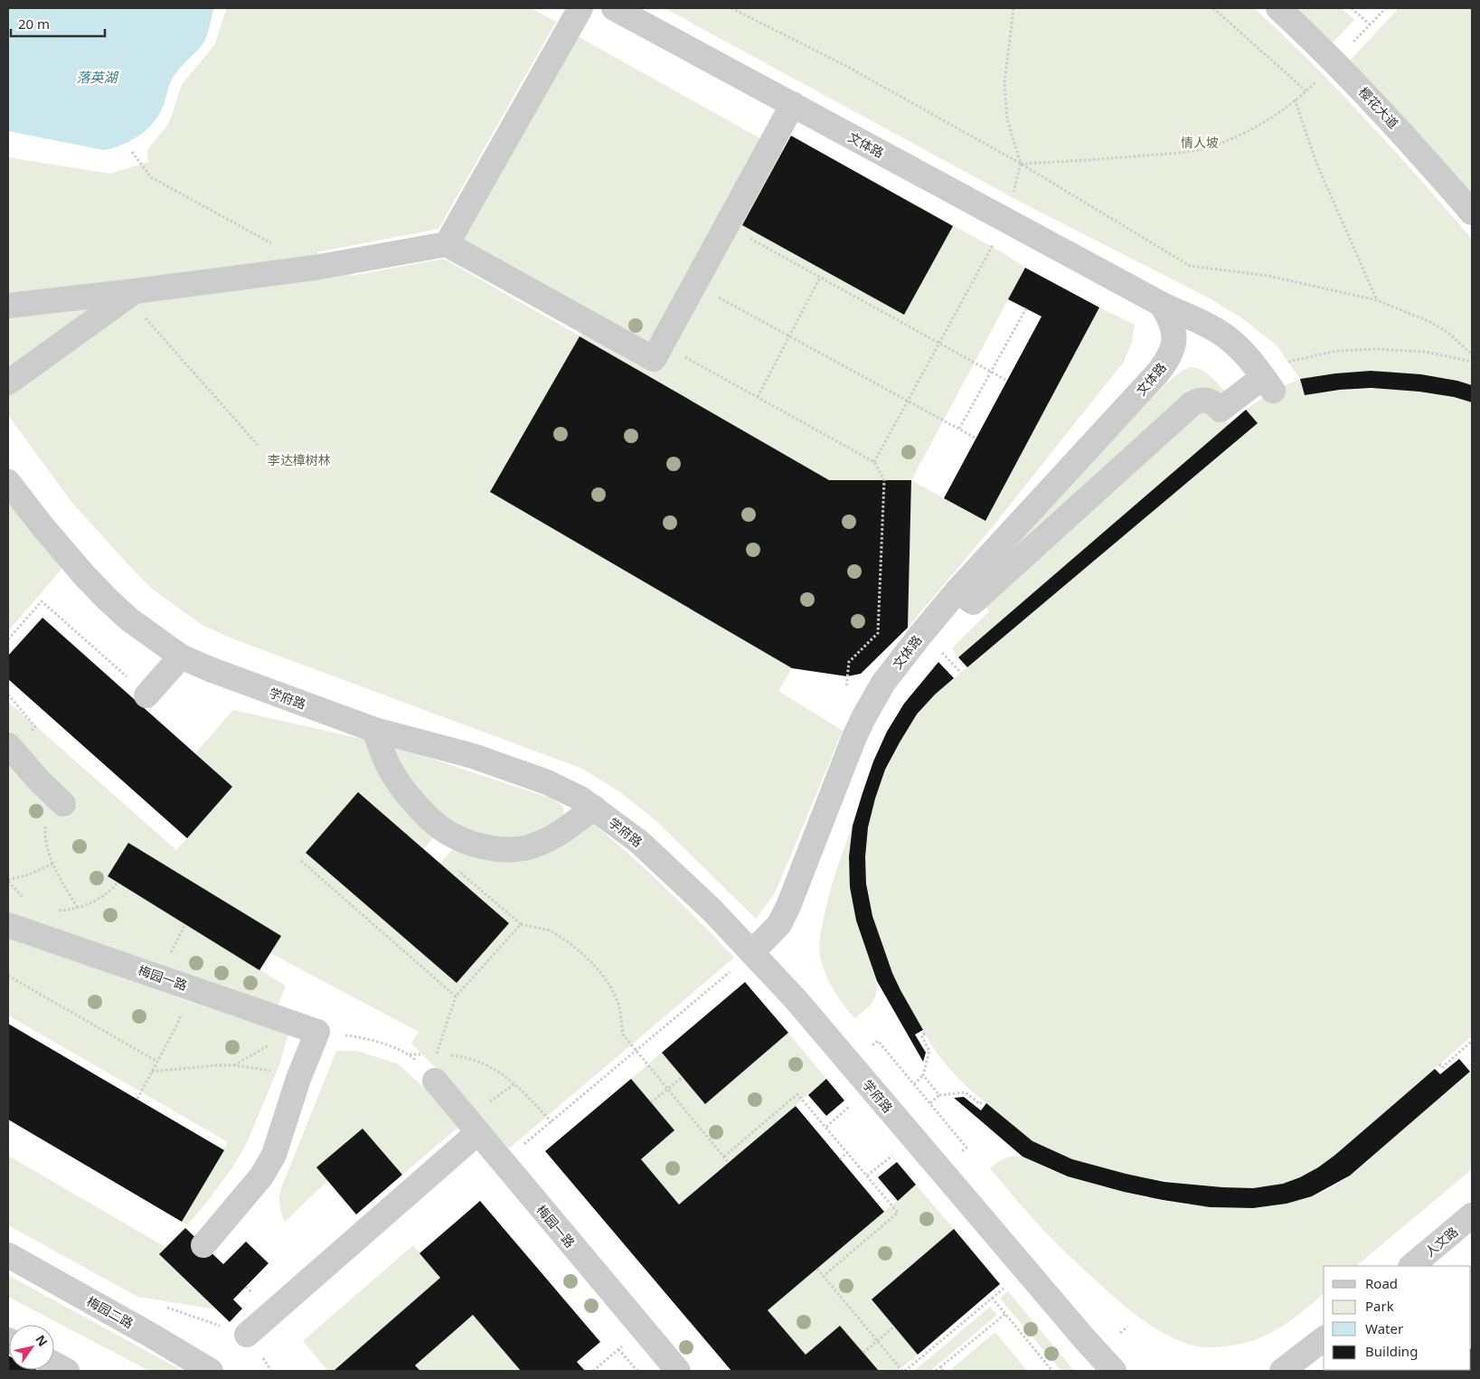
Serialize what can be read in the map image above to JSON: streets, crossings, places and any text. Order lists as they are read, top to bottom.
{
  "streets": {
    "street": [
      "樱花大道",
      "文体路",
      "学府路",
      "梅园一路",
      "人文路",
      "梅园二路"
    ]
  },
  "crossings": [
    ["文体路", "学府路"]
  ],
  "water": ["落英湖"],
  "parks": ["情人坡", "李达樟树林"],
  "legend": [
    "Road",
    "Park",
    "Water",
    "Building"
  ],
  "scale_bar": "20 m",
  "north": "top right"
}
